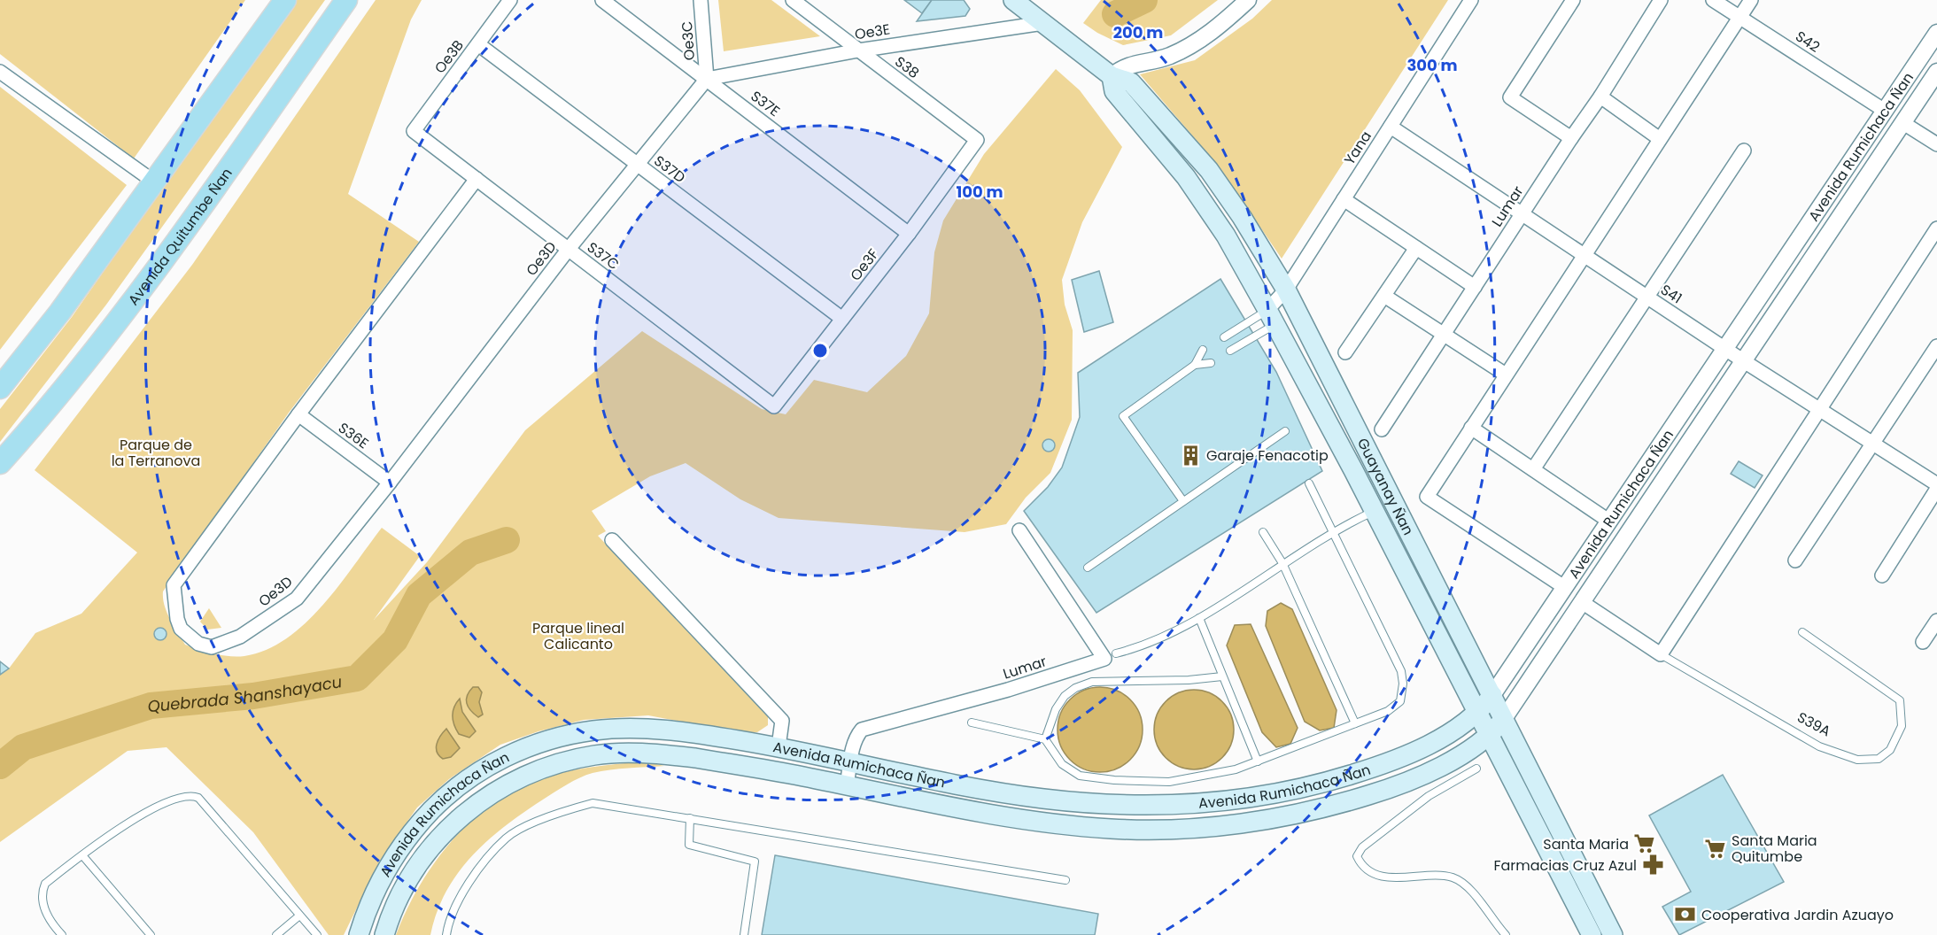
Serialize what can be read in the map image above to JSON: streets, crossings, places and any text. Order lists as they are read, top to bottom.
{
  "streets": {
    "main road": ["Avenida Rumichaca Ñan", "Avenida Quitumbe Ñan", "Guayanay Ñan"],
    "street": [
      "Oe3E",
      "Oe3C",
      "S42",
      "Oe3B",
      "S38",
      "S37E",
      "Yana",
      "S37D",
      "Lumar",
      "S37C",
      "Oe3D",
      "Oe3F",
      "S41",
      "S36E",
      "S39A"
    ]
  },
  "crossings": [
    ["Oe3E", "Oe3C"],
    ["Oe3E", "S38"],
    ["Oe3E", "S37E"],
    ["Oe3E", "Oe3D"],
    ["Oe3E", "Guayanay Ñan"],
    ["Oe3C", "S37E"],
    ["Oe3C", "Oe3D"],
    ["S42", "Avenida Rumichaca Ñan"],
    ["Oe3B", "S37D"],
    ["Oe3B", "S37C"],
    ["S38", "Oe3F"],
    ["S37E", "Oe3D"],
    ["S37E", "Oe3F"],
    ["Avenida Rumichaca Ñan", "Lumar"],
    ["Avenida Rumichaca Ñan", "S41"],
    ["Avenida Rumichaca Ñan", "Guayanay Ñan"],
    ["Avenida Rumichaca Ñan", "S39A"],
    ["Yana", "S41"],
    ["Yana", "Guayanay Ñan"],
    ["S37D", "Oe3D"],
    ["S37D", "Oe3F"],
    ["Lumar", "S41"],
    ["S37C", "Oe3D"],
    ["S37C", "Oe3F"],
    ["Oe3D", "S36E"]
  ],
  "water": ["Quebrada Shanshayacu"],
  "parks": ["Parque de la Terranova", "Parque lineal Calicanto"],
  "places": {
    "building": ["Garaje Fenacotip"],
    "supermarket": ["Santa Maria", "Santa Maria Quitumbe"],
    "pharmacy": ["Farmacias Cruz Azul"],
    "bank": ["Cooperativa Jardin Azuayo"]
  },
  "rings": ["200 m", "300 m", "100 m"]
}
